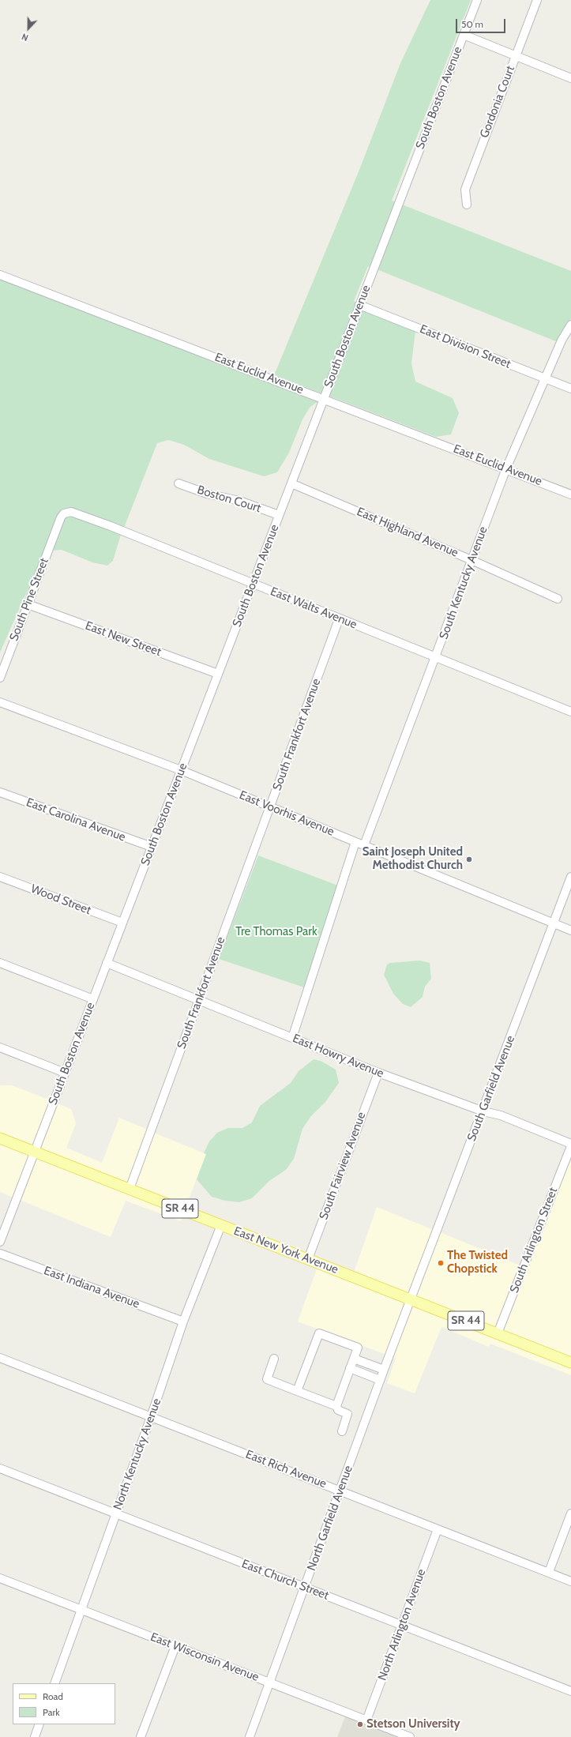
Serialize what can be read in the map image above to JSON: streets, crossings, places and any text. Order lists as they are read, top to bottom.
{
  "streets": {
    "main road": ["SR 44", "East New York Avenue"],
    "street": [
      "South Boston Avenue",
      "Gordonia Court",
      "East Division Street",
      "East Euclid Avenue",
      "Boston Court",
      "East Highland Avenue",
      "South Kentucky Avenue",
      "South Pine Street",
      "East Walts Avenue",
      "East New Street",
      "South Frankfort Avenue",
      "East Voorhis Avenue",
      "East Carolina Avenue",
      "Wood Street",
      "East Howry Avenue",
      "South Garfield Avenue",
      "South Fairview Avenue",
      "South Arlington Street",
      "East Indiana Avenue",
      "North Kentucky Avenue",
      "East Rich Avenue",
      "North Garfield Avenue",
      "East Church Street",
      "North Arlington Avenue",
      "East Wisconsin Avenue"
    ]
  },
  "crossings": [
    ["South Boston Avenue", "East Division Street"],
    ["South Boston Avenue", "East Euclid Avenue"],
    ["South Boston Avenue", "Boston Court"],
    ["South Boston Avenue", "East Highland Avenue"],
    ["South Boston Avenue", "East Walts Avenue"],
    ["South Boston Avenue", "East New Street"],
    ["South Boston Avenue", "East Voorhis Avenue"],
    ["South Boston Avenue", "East Carolina Avenue"],
    ["South Boston Avenue", "Wood Street"],
    ["South Boston Avenue", "East Howry Avenue"],
    ["South Boston Avenue", "East New York Avenue"],
    ["East Division Street", "South Kentucky Avenue"],
    ["East Euclid Avenue", "South Kentucky Avenue"],
    ["East Highland Avenue", "South Kentucky Avenue"],
    ["South Kentucky Avenue", "East Walts Avenue"],
    ["South Kentucky Avenue", "East Voorhis Avenue"],
    ["South Pine Street", "East Walts Avenue"],
    ["South Pine Street", "East New Street"],
    ["East Walts Avenue", "South Frankfort Avenue"],
    ["South Frankfort Avenue", "East Voorhis Avenue"],
    ["South Frankfort Avenue", "East Howry Avenue"],
    ["South Frankfort Avenue", "East New York Avenue"],
    ["East Voorhis Avenue", "South Garfield Avenue"],
    ["East Howry Avenue", "South Garfield Avenue"],
    ["East Howry Avenue", "South Fairview Avenue"],
    ["East Howry Avenue", "South Arlington Street"],
    ["South Garfield Avenue", "East New York Avenue"],
    ["South Garfield Avenue", "North Garfield Avenue"],
    ["South Fairview Avenue", "East New York Avenue"],
    ["South Arlington Street", "East New York Avenue"],
    ["East New York Avenue", "North Kentucky Avenue"],
    ["East New York Avenue", "North Garfield Avenue"],
    ["East Indiana Avenue", "North Kentucky Avenue"],
    ["North Kentucky Avenue", "East Rich Avenue"],
    ["North Kentucky Avenue", "East Church Street"],
    ["North Kentucky Avenue", "East Wisconsin Avenue"],
    ["East Rich Avenue", "North Garfield Avenue"],
    ["East Rich Avenue", "North Arlington Avenue"],
    ["North Garfield Avenue", "East Church Street"],
    ["North Garfield Avenue", "East Wisconsin Avenue"],
    ["East Church Street", "North Arlington Avenue"],
    ["North Arlington Avenue", "East Wisconsin Avenue"]
  ],
  "parks": ["Tre Thomas Park"],
  "places": ["Saint Joseph United Methodist Church", "The Twisted Chopstick", "Stetson University"],
  "legend": ["Road", "Park"],
  "scale_bar": "50 m",
  "north": "bottom"
}
